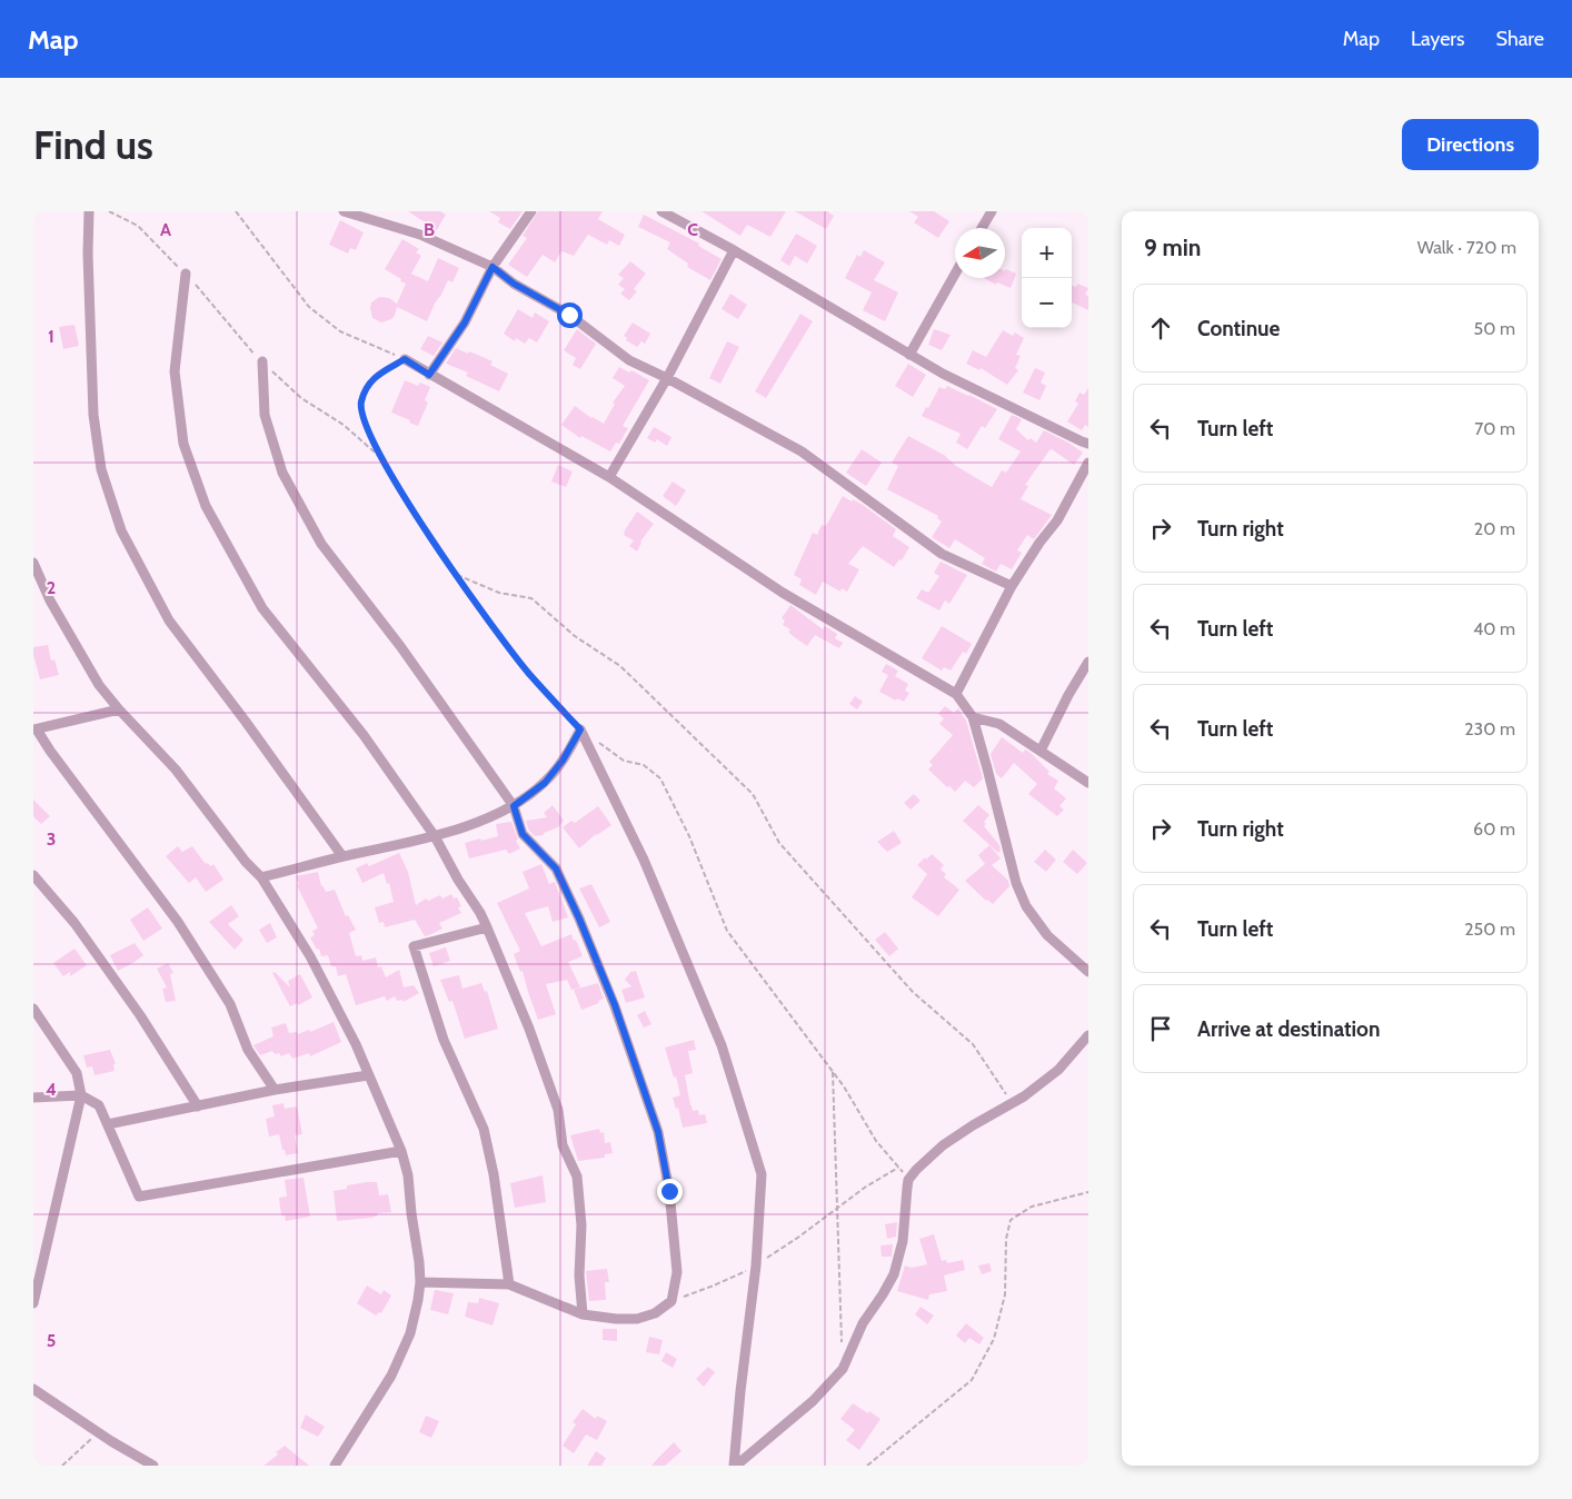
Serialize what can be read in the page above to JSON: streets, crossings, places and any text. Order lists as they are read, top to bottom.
{
  "north": "left",
  "page": {
    "header": "Map",
    "nav": ["Map", "Layers", "Share"],
    "buttons": "Directions",
    "title": "Find us",
    "heading": ["9 min", "Walk · 720 m"],
    "map_buttons": ["+", "−"],
    "list": [
      ["Continue", "50 m"],
      ["Turn left", "70 m"],
      ["Turn right", "20 m"],
      ["Turn left", "40 m"],
      ["Turn left", "230 m"],
      ["Turn right", "60 m"],
      ["Turn left", "250 m"],
      "Arrive at destination"
    ]
  },
  "grid": {
    "columns": ["A", "B", "C"],
    "rows": [
      "1",
      "2",
      "3",
      "4",
      "5"
    ]
  }
}
